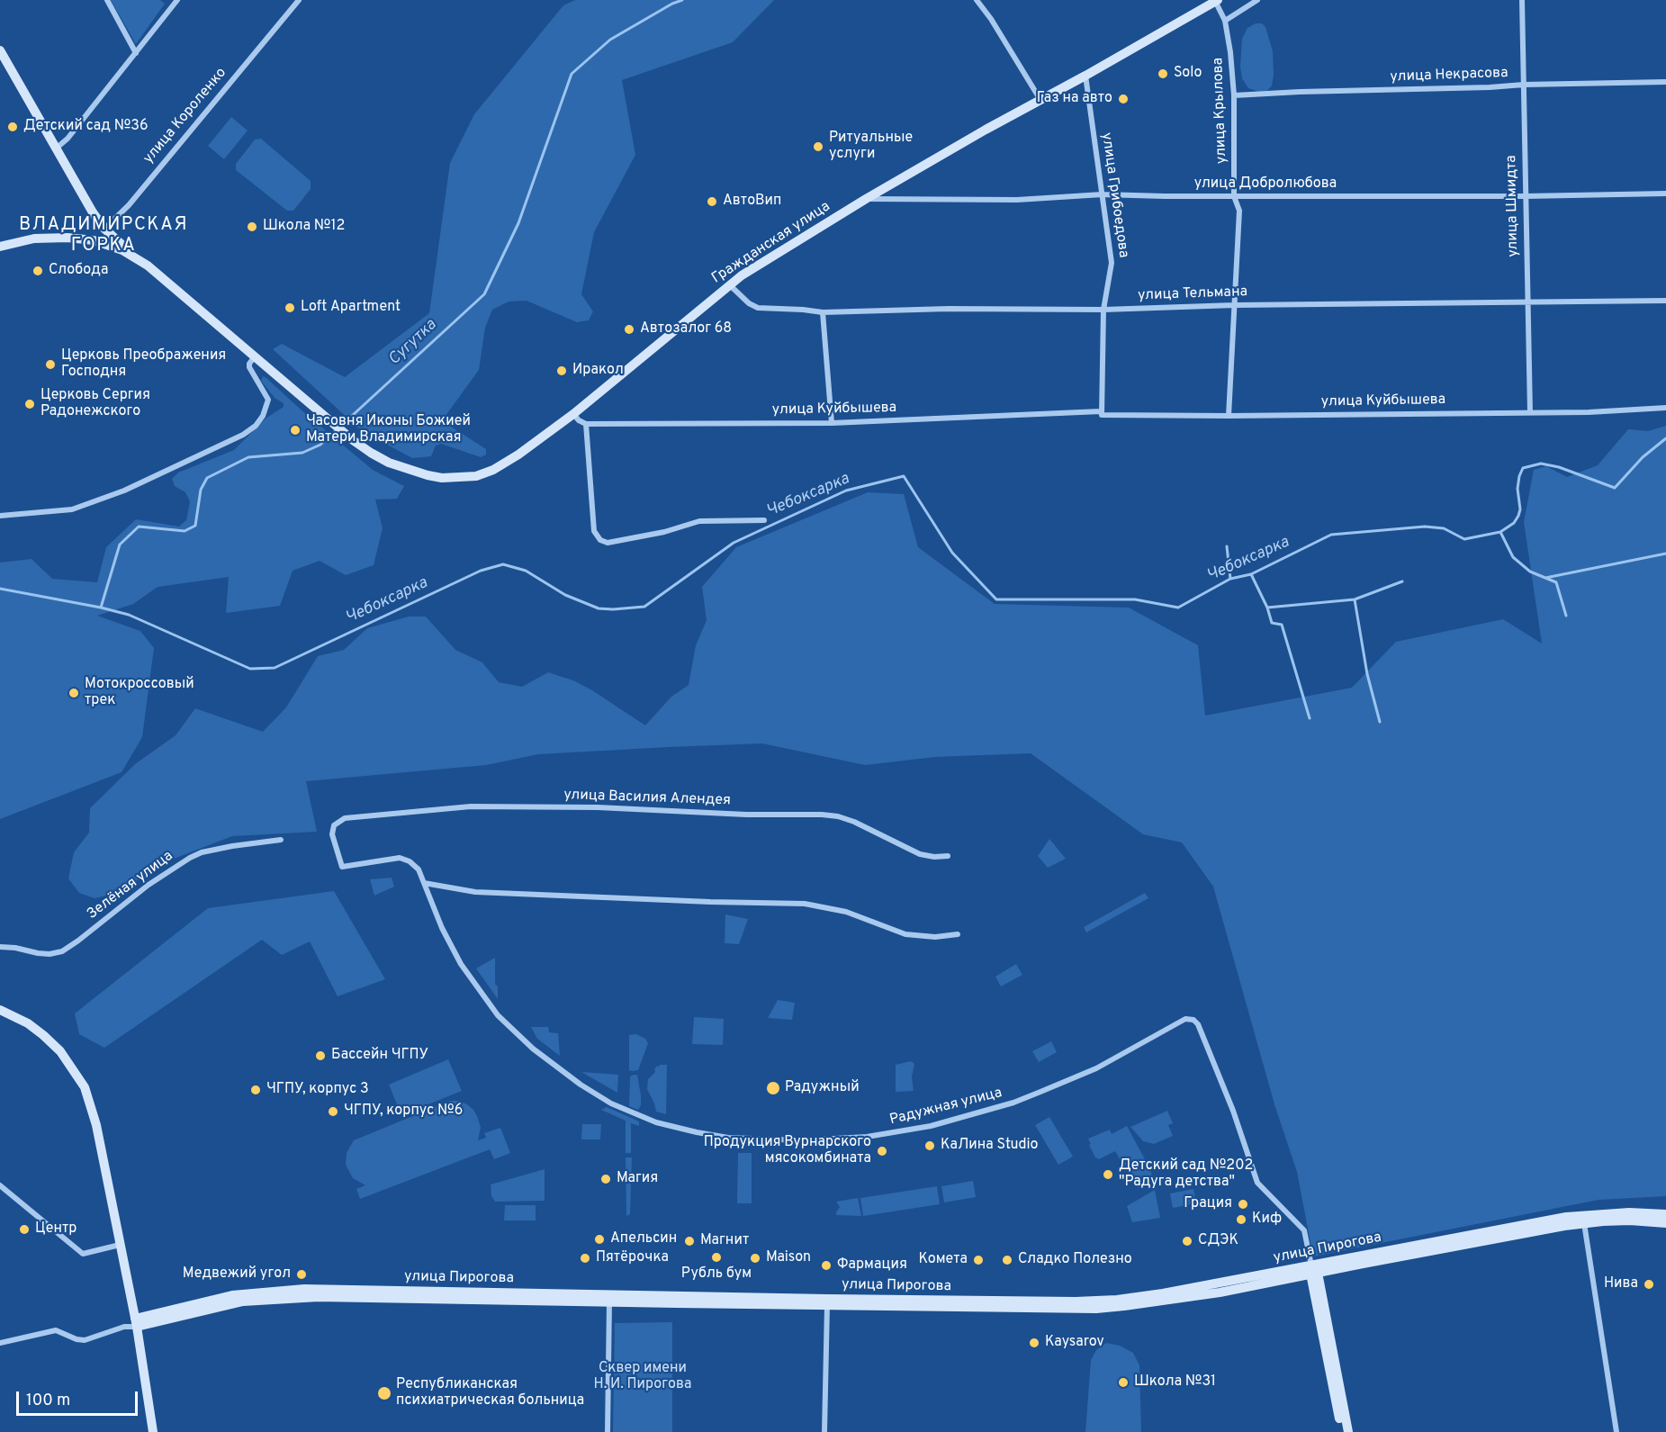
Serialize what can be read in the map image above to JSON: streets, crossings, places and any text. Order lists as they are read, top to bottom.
{
  "streets": {
    "main road": ["улица Короленко", "Гражданская улица", "улица Пирогова"],
    "street": [
      "улица Некрасова",
      "улица Крылова",
      "улица Добролюбова",
      "улица Грибоедова",
      "улица Шмидта",
      "улица Тельмана",
      "улица Куйбышева",
      "улица Василия Алендея",
      "Зелёная улица",
      "Радужная улица"
    ]
  },
  "crossings": [
    ["улица Некрасова", "улица Крылова"],
    ["улица Некрасова", "улица Шмидта"],
    ["улица Крылова", "улица Добролюбова"],
    ["улица Крылова", "Гражданская улица"],
    ["улица Крылова", "улица Тельмана"],
    ["улица Крылова", "улица Куйбышева"],
    ["улица Добролюбова", "улица Грибоедова"],
    ["улица Добролюбова", "улица Шмидта"],
    ["улица Добролюбова", "Гражданская улица"],
    ["улица Грибоедова", "Гражданская улица"],
    ["улица Грибоедова", "улица Тельмана"],
    ["улица Грибоедова", "улица Куйбышева"],
    ["улица Шмидта", "улица Тельмана"],
    ["улица Шмидта", "улица Куйбышева"],
    ["Гражданская улица", "улица Тельмана"],
    ["улица Василия Алендея", "Радужная улица"],
    ["Радужная улица", "улица Пирогова"]
  ],
  "districts": ["ВЛАДИМИРСКАЯ ГОРКА"],
  "water": ["Сугутка", "Чебоксарка"],
  "parks": ["Сквер имени Н. И. Пирогова"],
  "places": [
    "Solo",
    "Газ на авто",
    "Детский сад №36",
    "Ритуальные услуги",
    "АвтоВип",
    "Школа №12",
    "Слобода",
    "Loft Apartment",
    "Автозалог 68",
    "Церковь Преображения Господня",
    "Иракол",
    "Церковь Сергия Радонежского",
    "Часовня Иконы Божией Матери Владимирская",
    "Мотокроссовый трек",
    "Бассейн ЧГПУ",
    "Радужный",
    "ЧГПУ, корпус 3",
    "ЧГПУ, корпус №6",
    "КаЛина Studio",
    "Продукция Вурнарского мясокомбината",
    "Детский сад №202 \"Радуга детства\"",
    "Магия",
    "Грация",
    "Киф",
    "Центр",
    "Апельсин",
    "Магнит",
    "СДЭК",
    "Рубль бум",
    "Пятёрочка",
    "Maison",
    "Комета",
    "Сладко Полезно",
    "Фармация",
    "Медвежий угол",
    "Нива",
    "Kaysarov",
    "Школа №31",
    "Республиканская психиатрическая больница"
  ],
  "scale_bar": "100 m"
}
